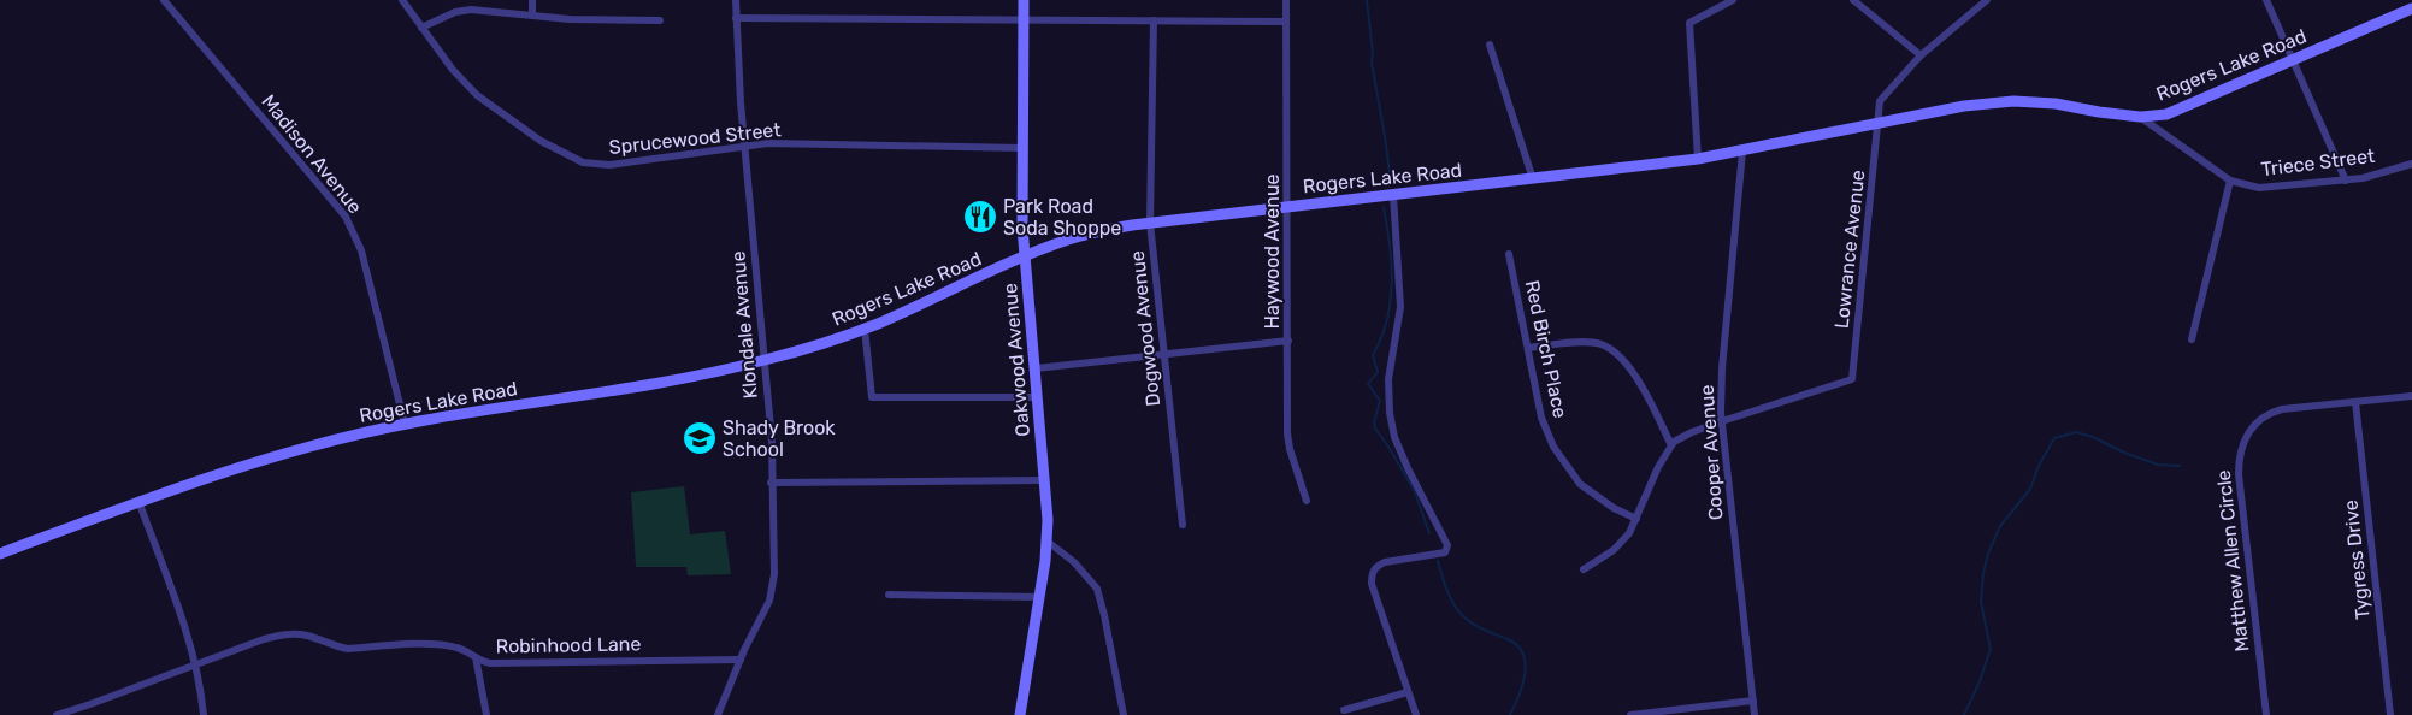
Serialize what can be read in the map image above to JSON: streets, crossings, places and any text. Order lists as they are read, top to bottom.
{
  "streets": {
    "main road": ["Rogers Lake Road", "Oakwood Avenue"],
    "street": [
      "Sprucewood Street",
      "Madison Avenue",
      "Triece Street",
      "Lowrance Avenue",
      "Haywood Avenue",
      "Klondale Avenue",
      "Dogwood Avenue",
      "Red Birch Place",
      "Cooper Avenue",
      "Tygress Drive",
      "Matthew Allen Circle",
      "Robinhood Lane"
    ]
  },
  "crossings": [
    ["Rogers Lake Road", "Madison Avenue"],
    ["Rogers Lake Road", "Triece Street"],
    ["Rogers Lake Road", "Lowrance Avenue"],
    ["Rogers Lake Road", "Haywood Avenue"],
    ["Rogers Lake Road", "Klondale Avenue"],
    ["Rogers Lake Road", "Dogwood Avenue"],
    ["Rogers Lake Road", "Oakwood Avenue"],
    ["Rogers Lake Road", "Cooper Avenue"],
    ["Sprucewood Street", "Klondale Avenue"],
    ["Sprucewood Street", "Oakwood Avenue"],
    ["Lowrance Avenue", "Cooper Avenue"],
    ["Klondale Avenue", "Robinhood Lane"],
    ["Tygress Drive", "Matthew Allen Circle"]
  ],
  "places": {
    "restaurant": ["Park Road Soda Shoppe"],
    "school or university": ["Shady Brook School"]
  }
}
